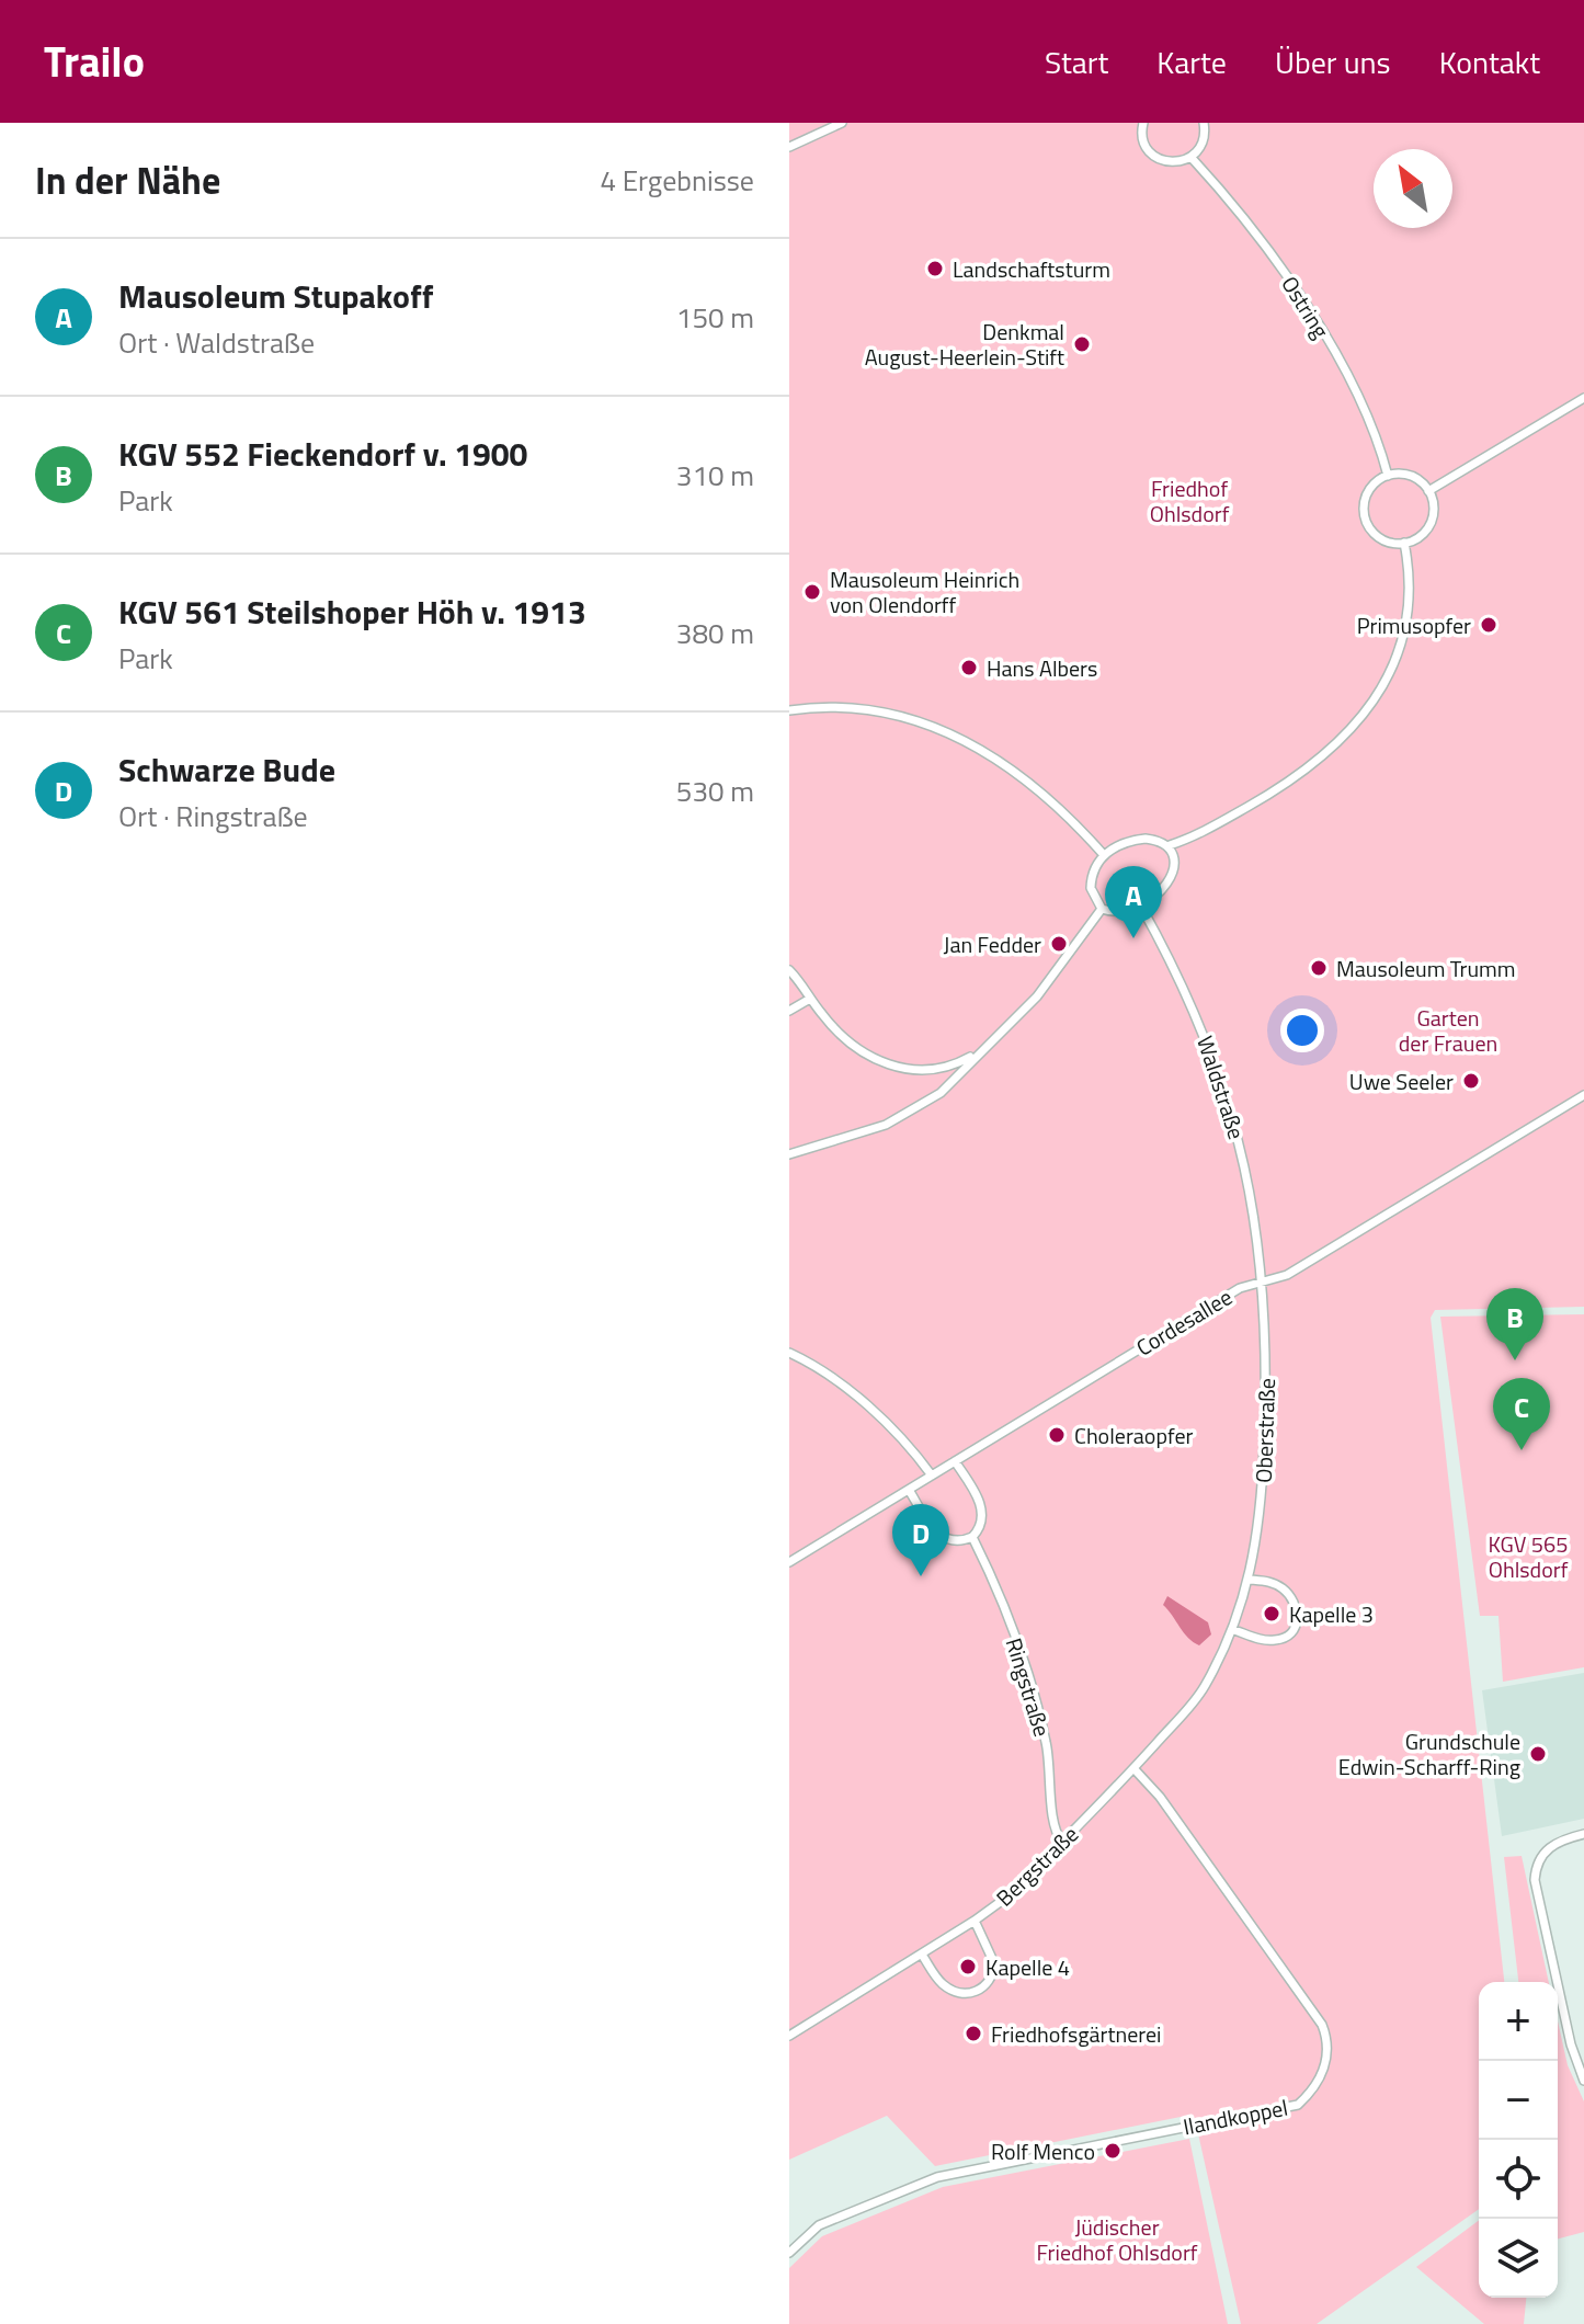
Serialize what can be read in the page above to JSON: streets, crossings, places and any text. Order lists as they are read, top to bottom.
{
  "streets": {
    "street": [
      "Ostring",
      "Waldstraße",
      "Cordesallee",
      "Oberstraße",
      "Ringstraße",
      "Bergstraße",
      "Ilandkoppel"
    ]
  },
  "crossings": [
    ["Waldstraße", "Cordesallee"],
    ["Waldstraße", "Oberstraße"],
    ["Cordesallee", "Oberstraße"],
    ["Cordesallee", "Ringstraße"],
    ["Oberstraße", "Bergstraße"],
    ["Oberstraße", "Ilandkoppel"],
    ["Ringstraße", "Bergstraße"]
  ],
  "parks": [
    "Friedhof Ohlsdorf",
    "Garten der Frauen",
    "KGV 565 Ohlsdorf",
    "Jüdischer Friedhof Ohlsdorf"
  ],
  "places": [
    "Landschaftsturm",
    "Denkmal August-Heerlein-Stift",
    "Mausoleum Heinrich von Olendorff",
    "Primusopfer",
    "Hans Albers",
    "Jan Fedder",
    "Mausoleum Trumm",
    "Uwe Seeler",
    "Choleraopfer",
    "Kapelle 3",
    "Grundschule Edwin-Scharff-Ring",
    "Kapelle 4",
    "Friedhofsgärtnerei",
    "Rolf Menco"
  ],
  "north": "top left",
  "page": {
    "header": "Trailo",
    "nav": [
      "Start",
      "Karte",
      "Über uns",
      "Kontakt"
    ],
    "heading": ["In der Nähe", "4 Ergebnisse"],
    "list": [
      {
        "mark": "A",
        "name": "Mausoleum Stupakoff",
        "note": "Ort · Waldstraße",
        "value": "150 m"
      },
      {
        "mark": "B",
        "name": "KGV 552 Fieckendorf v. 1900",
        "note": "Park",
        "value": "310 m"
      },
      {
        "mark": "C",
        "name": "KGV 561 Steilshoper Höh v. 1913",
        "note": "Park",
        "value": "380 m"
      },
      {
        "mark": "D",
        "name": "Schwarze Bude",
        "note": "Ort · Ringstraße",
        "value": "530 m"
      }
    ],
    "pins": [
      "A",
      "B",
      "C",
      "D"
    ],
    "map_buttons": ["+", "−"]
  }
}
